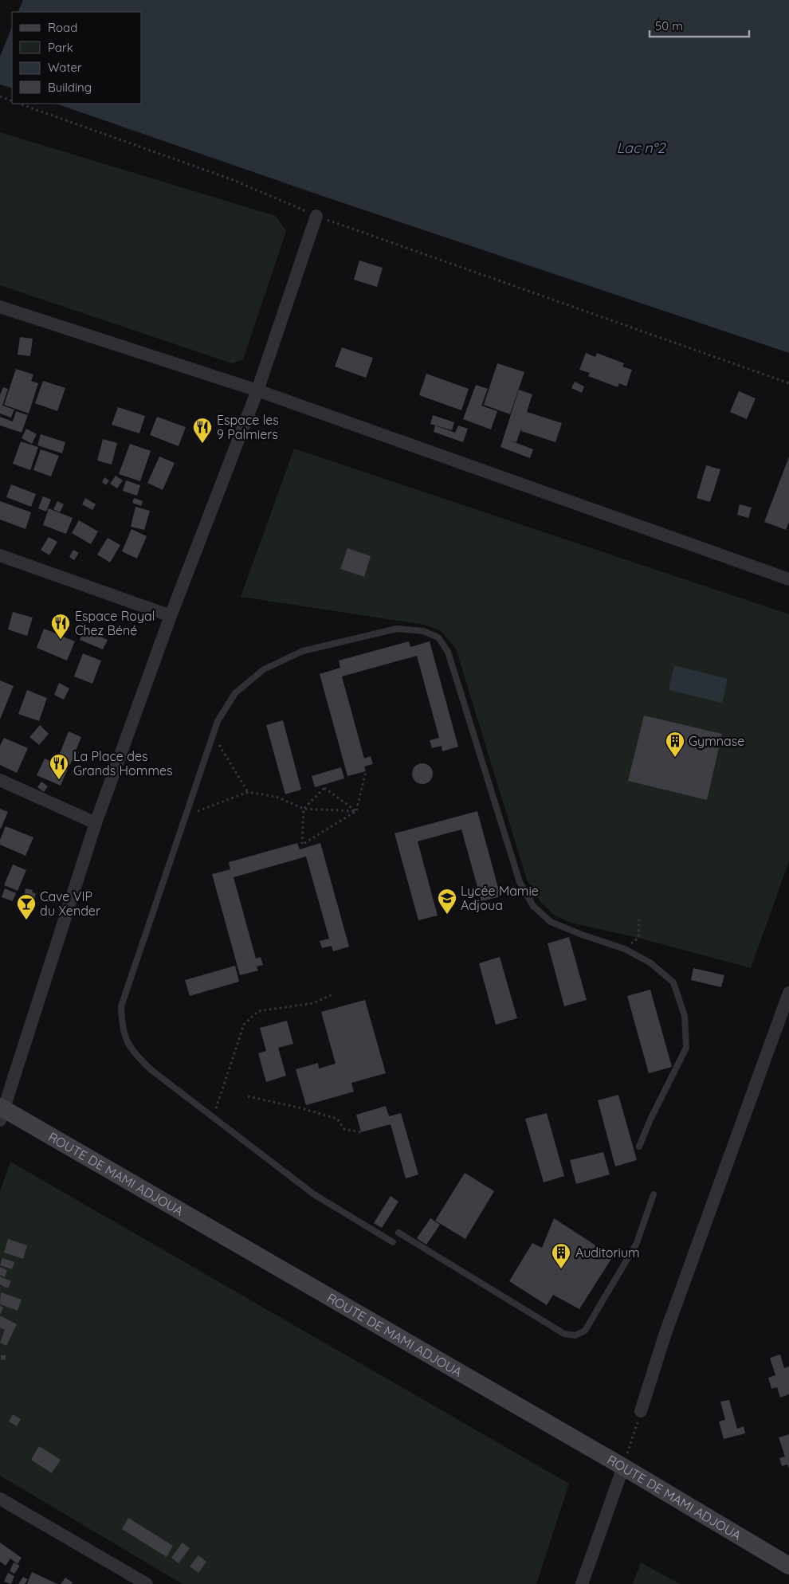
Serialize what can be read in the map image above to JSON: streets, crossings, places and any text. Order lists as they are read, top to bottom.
{
  "streets": {
    "street": ["ROUTE DE MAMI ADJOUA"]
  },
  "water": ["Lac n°2"],
  "places": {
    "restaurant": ["Espace les 9 Palmiers", "Espace Royal Chez Béné", "La Place des Grands Hommes"],
    "building": ["Gymnase", "Auditorium"],
    "school or university": ["Lycée Mamie Adjoua"],
    "bar": ["Cave VIP du Xender"]
  },
  "legend": [
    "Road",
    "Park",
    "Water",
    "Building"
  ],
  "scale_bar": "50 m"
}
